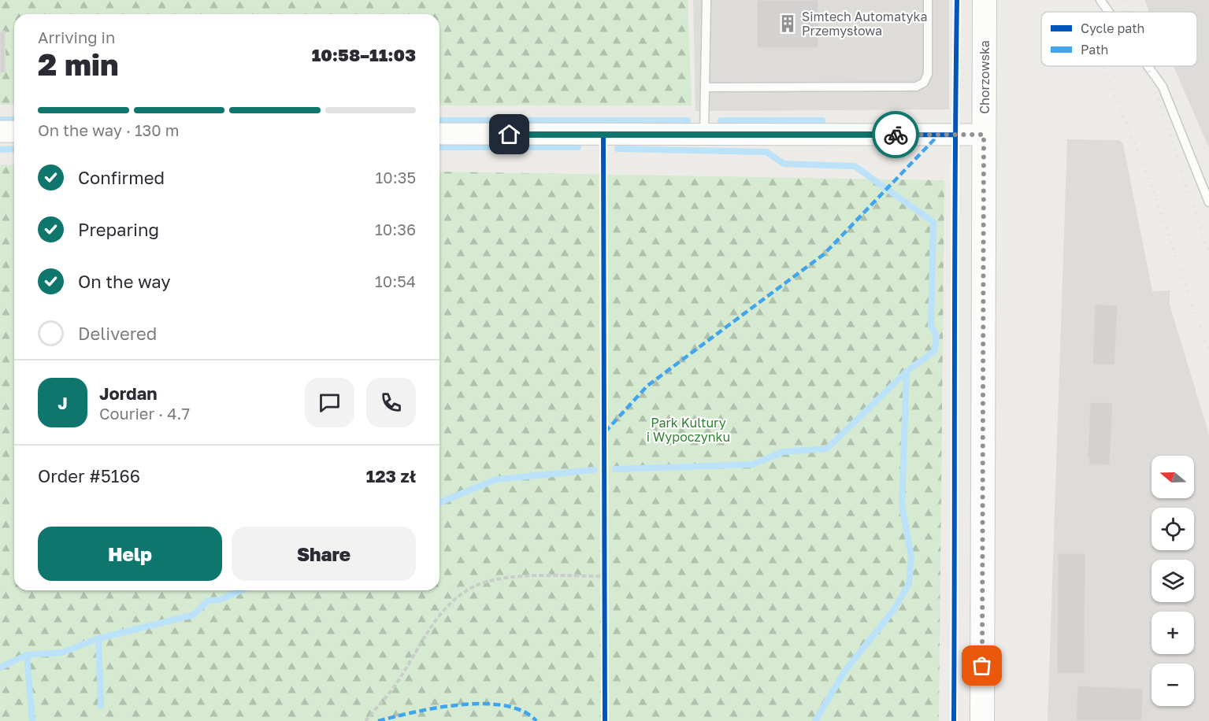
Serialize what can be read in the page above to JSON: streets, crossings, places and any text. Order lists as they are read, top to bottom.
{
  "streets": {
    "main road": ["Chorzowska"]
  },
  "parks": ["Park Kultury i Wypoczynku"],
  "places": {
    "building": ["Simtech Automatyka Przemysłowa"]
  },
  "legend": ["Cycle path", "Path"],
  "north": "left",
  "page": {
    "heading": ["2 min", "Arriving in", "10:58–11:03"],
    "panel": [
      "Jordan",
      "Courier · 4.7",
      "Order #5166",
      "123 zł"
    ],
    "bar": "On the way · 130 m",
    "list": [
      ["Confirmed", "10:35"],
      ["Preparing", "10:36"],
      ["On the way", "10:54"],
      "Delivered"
    ],
    "round": "J",
    "map_buttons": ["+", "−"],
    "buttons": ["Help", "Share"]
  }
}
